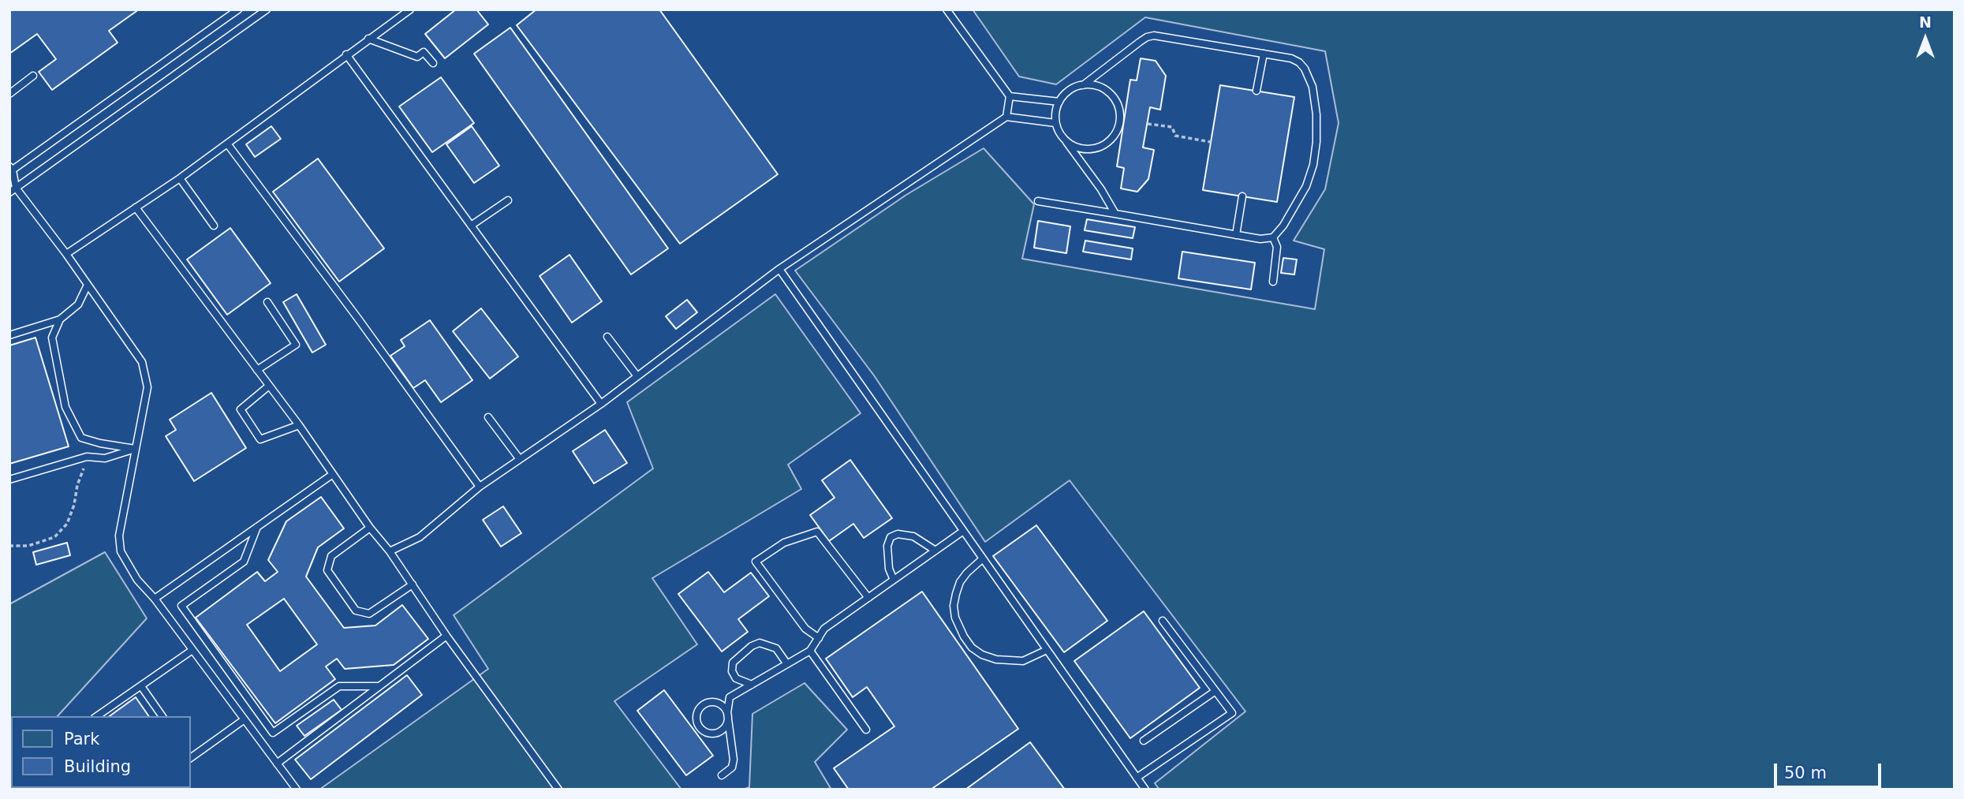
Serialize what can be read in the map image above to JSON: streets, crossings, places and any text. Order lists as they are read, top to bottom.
{
  "legend": ["Park", "Building"],
  "scale_bar": "50 m",
  "north": "top"
}
